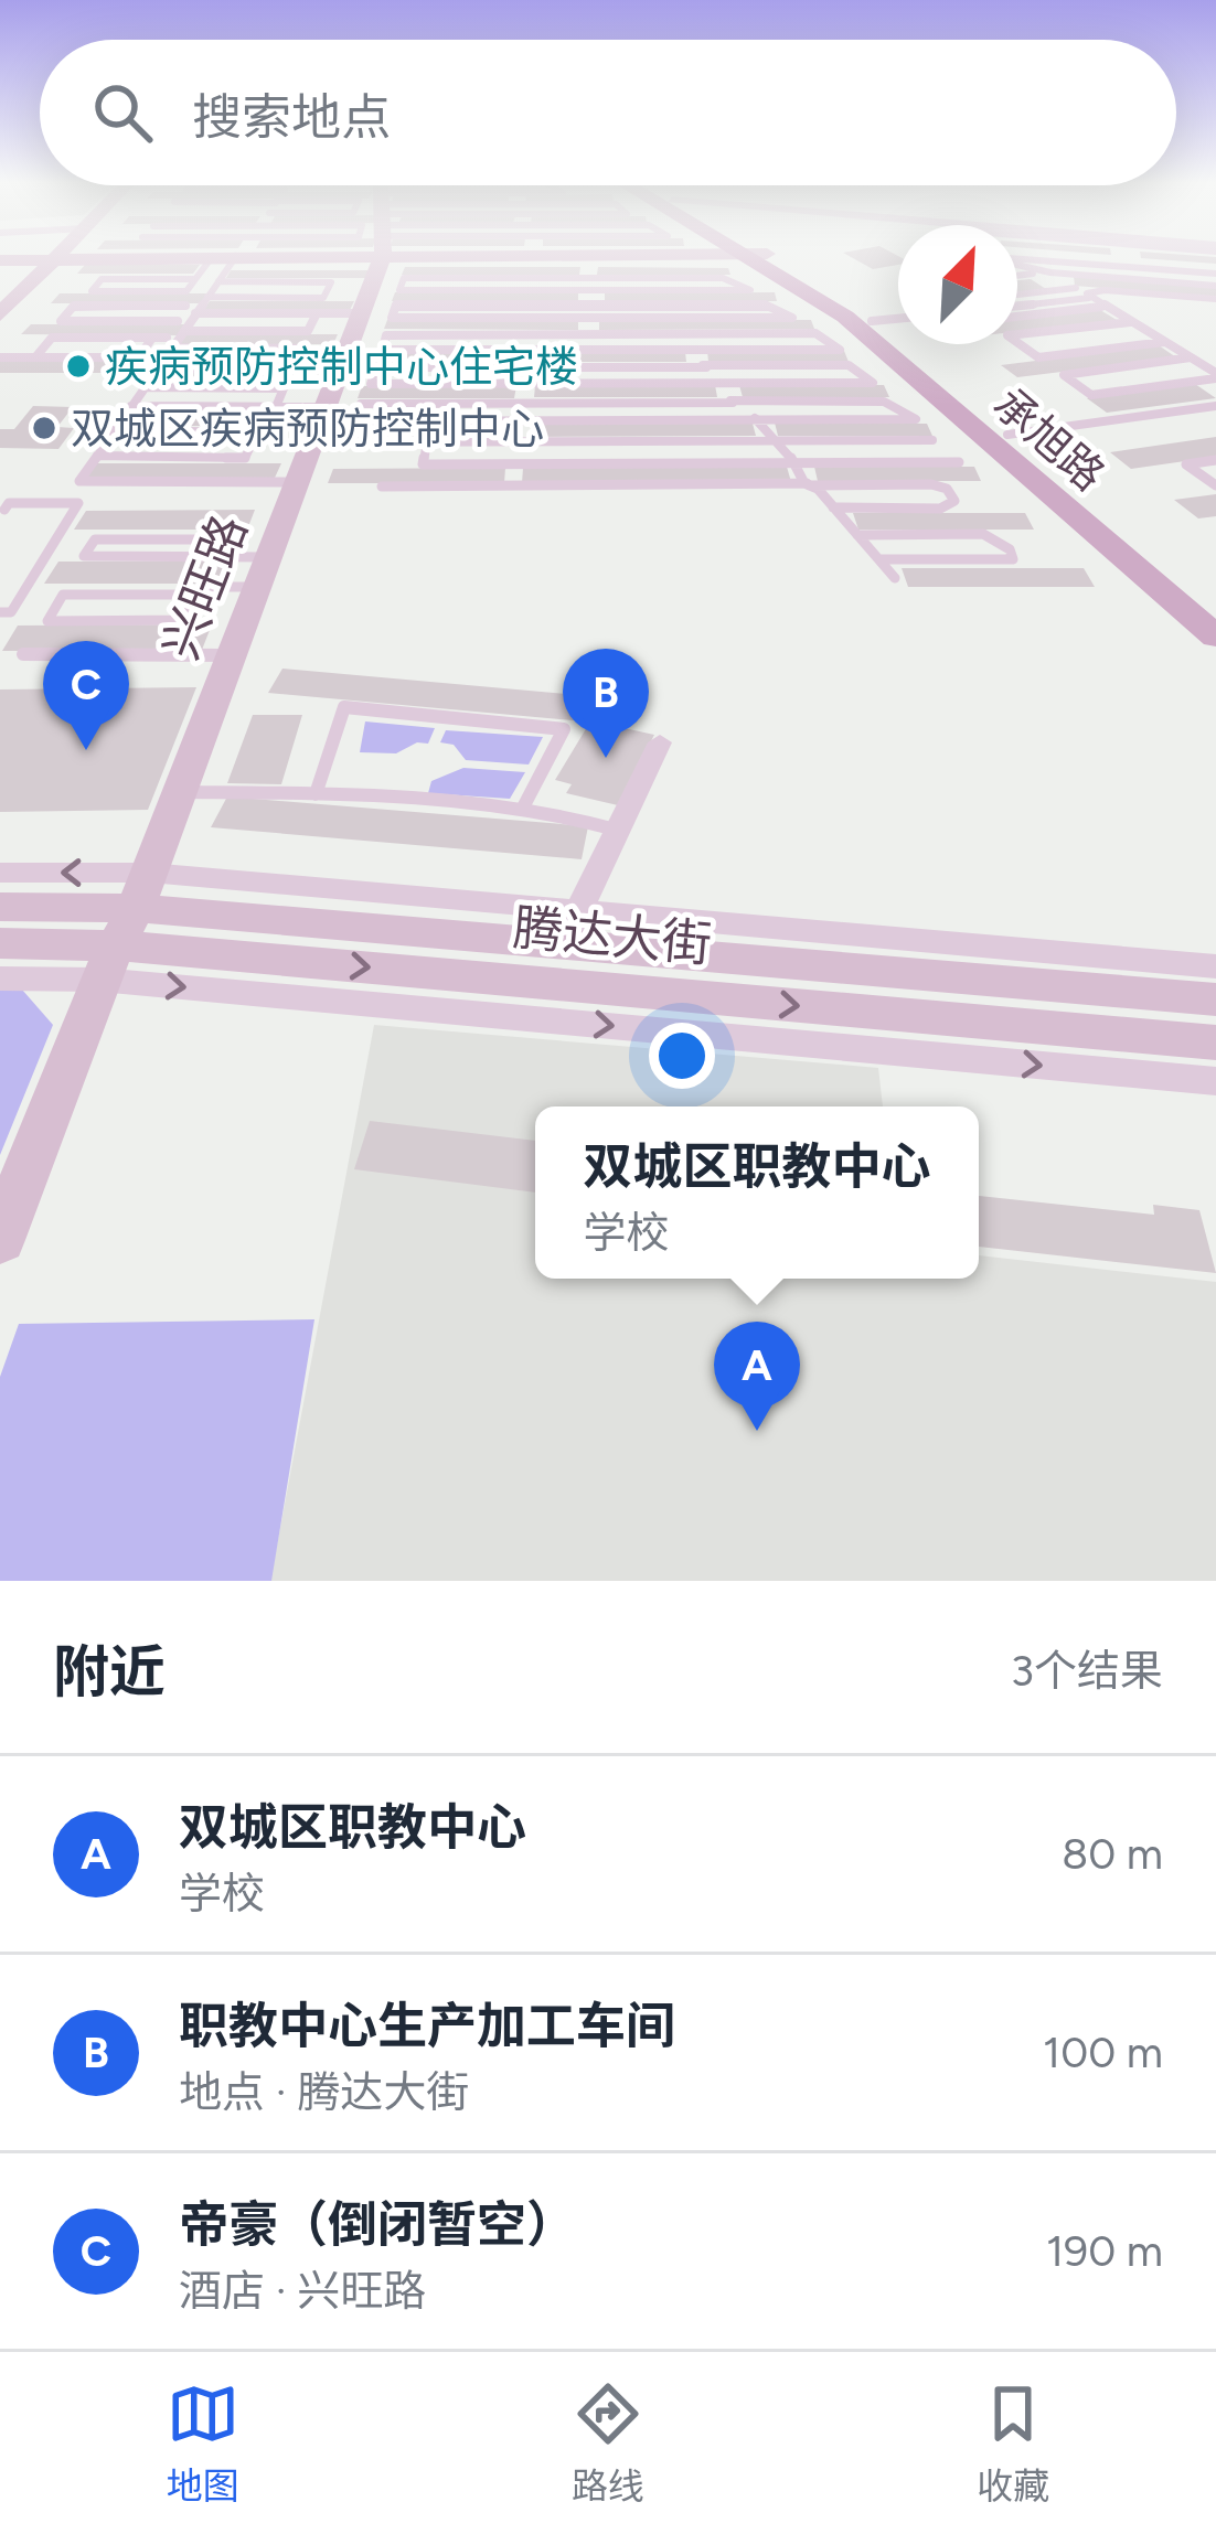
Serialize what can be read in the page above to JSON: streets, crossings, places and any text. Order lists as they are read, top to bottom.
{
  "streets": {
    "main road": ["承旭路"],
    "street": ["兴旺路", "腾达大街"]
  },
  "crossings": [
    ["兴旺路", "腾达大街"]
  ],
  "places": ["疾病预防控制中心住宅楼", "双城区疾病预防控制中心"],
  "north": "top right",
  "page": {
    "search": "搜索地点",
    "pins": ["C", "B", "A"],
    "popup": ["双城区职教中心", "学校"],
    "heading": ["附近", "3个结果"],
    "list": [
      {
        "mark": "A",
        "name": "双城区职教中心",
        "note": "学校",
        "value": "80 m"
      },
      {
        "mark": "B",
        "name": "职教中心生产加工车间",
        "note": "地点 · 腾达大街",
        "value": "100 m"
      },
      {
        "mark": "C",
        "name": "帝豪（倒闭暂空）",
        "note": "酒店 · 兴旺路",
        "value": "190 m"
      }
    ],
    "nav": ["地图", "路线", "收藏"]
  }
}
